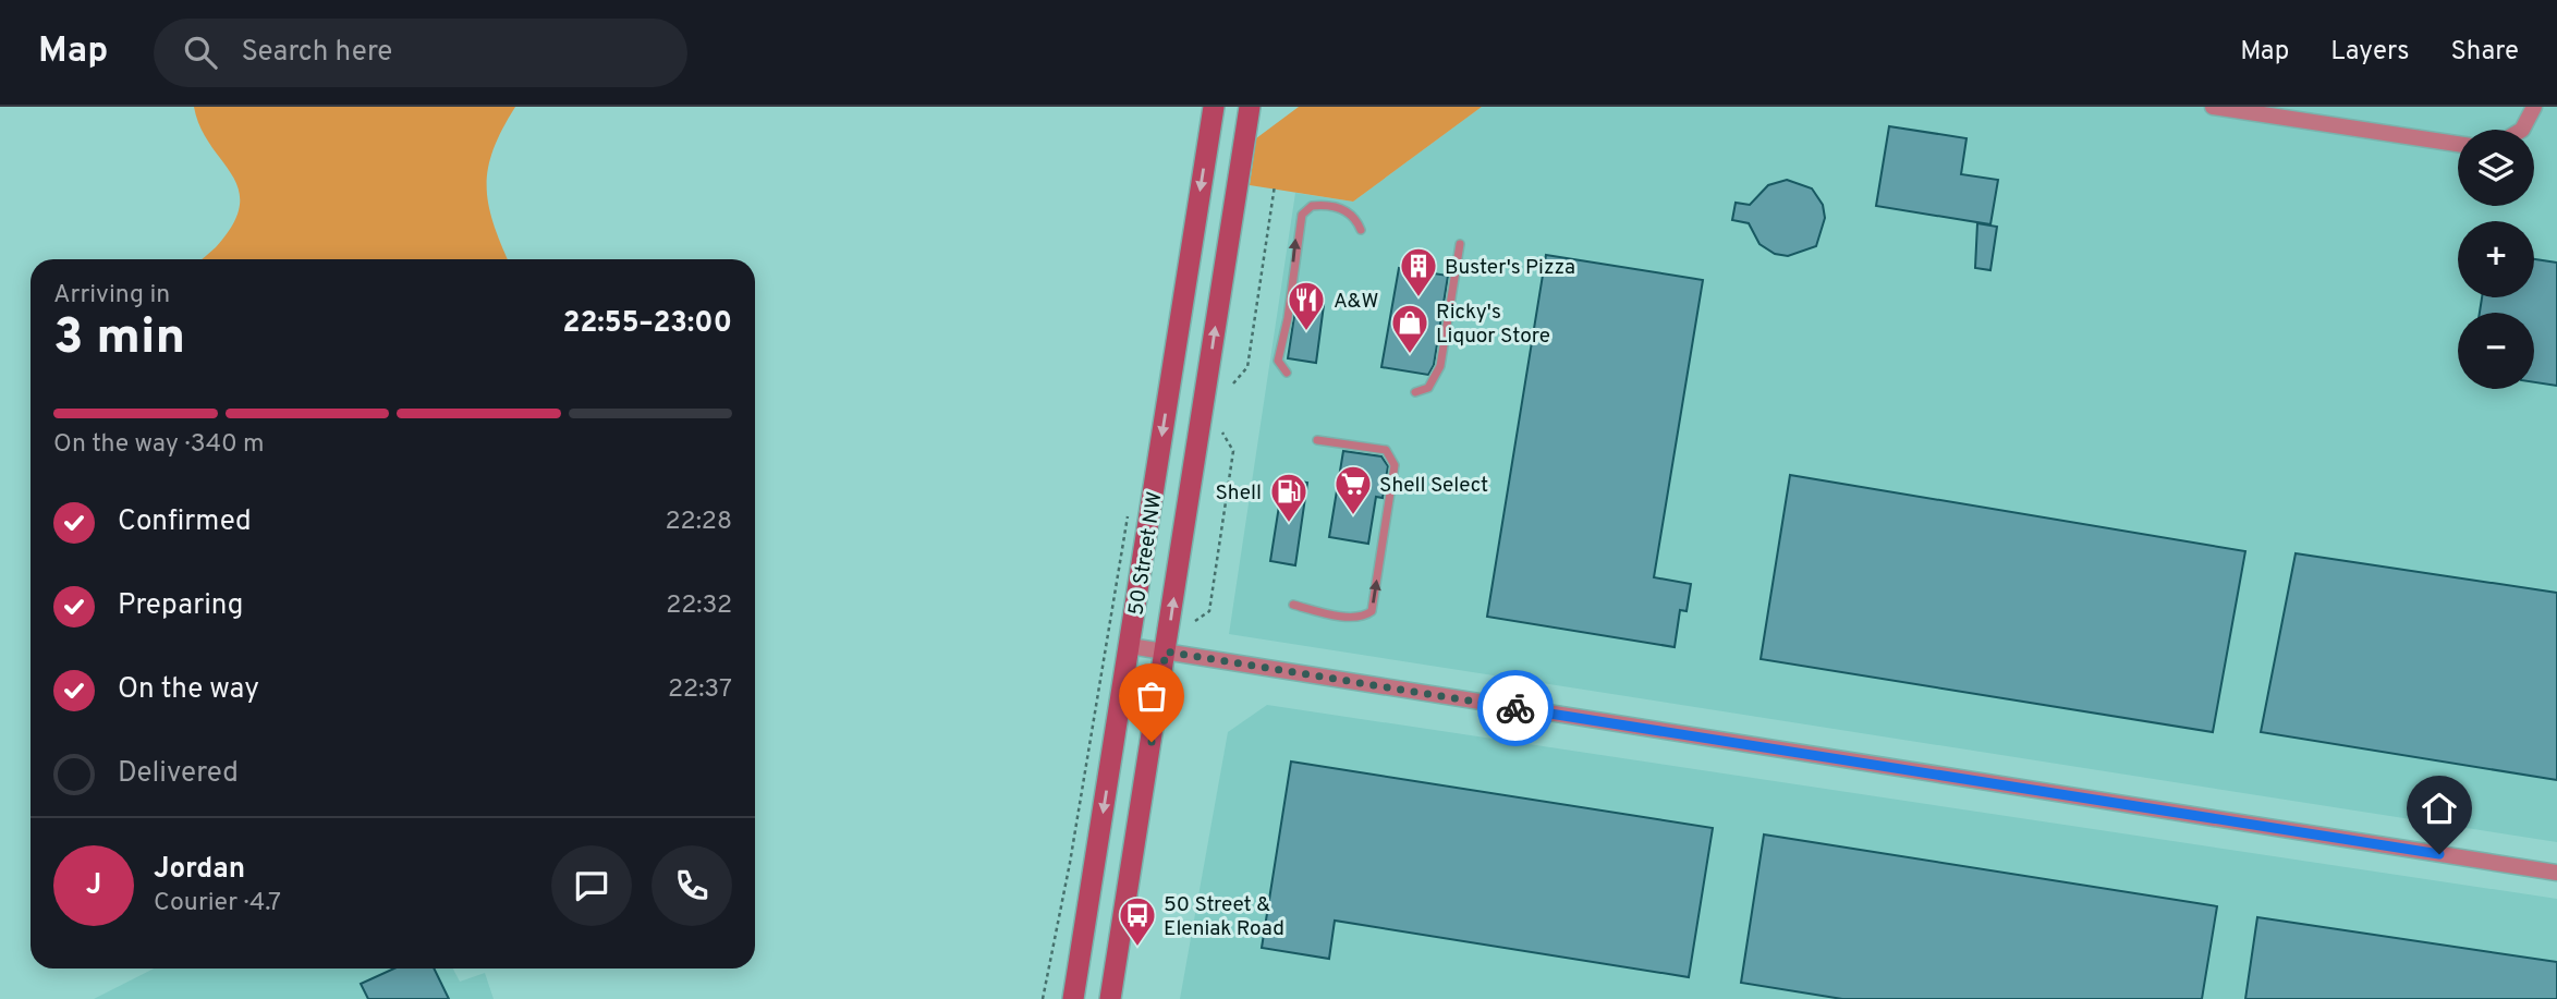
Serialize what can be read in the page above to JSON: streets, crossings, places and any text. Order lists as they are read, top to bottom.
{
  "streets": {
    "main road": ["50 Street NW"]
  },
  "places": {
    "building": ["Buster's Pizza"],
    "restaurant": ["A&W"],
    "shop": ["Ricky's Liquor Store"],
    "supermarket": ["Shell Select"],
    "fuel station": ["Shell"],
    "bus stop": ["50 Street & Eleniak Road"]
  },
  "page": {
    "header": "Map",
    "search": "Search here",
    "nav": ["Map", "Layers", "Share"],
    "map_buttons": ["+", "−"],
    "heading": ["3 min", "Arriving in", "22:55–23:00"],
    "panel": ["Jordan", "Courier · 4.7"],
    "bar": "On the way · 340 m",
    "list": [
      ["Confirmed", "22:28"],
      ["Preparing", "22:32"],
      ["On the way", "22:37"],
      "Delivered"
    ],
    "round": "J"
  }
}
